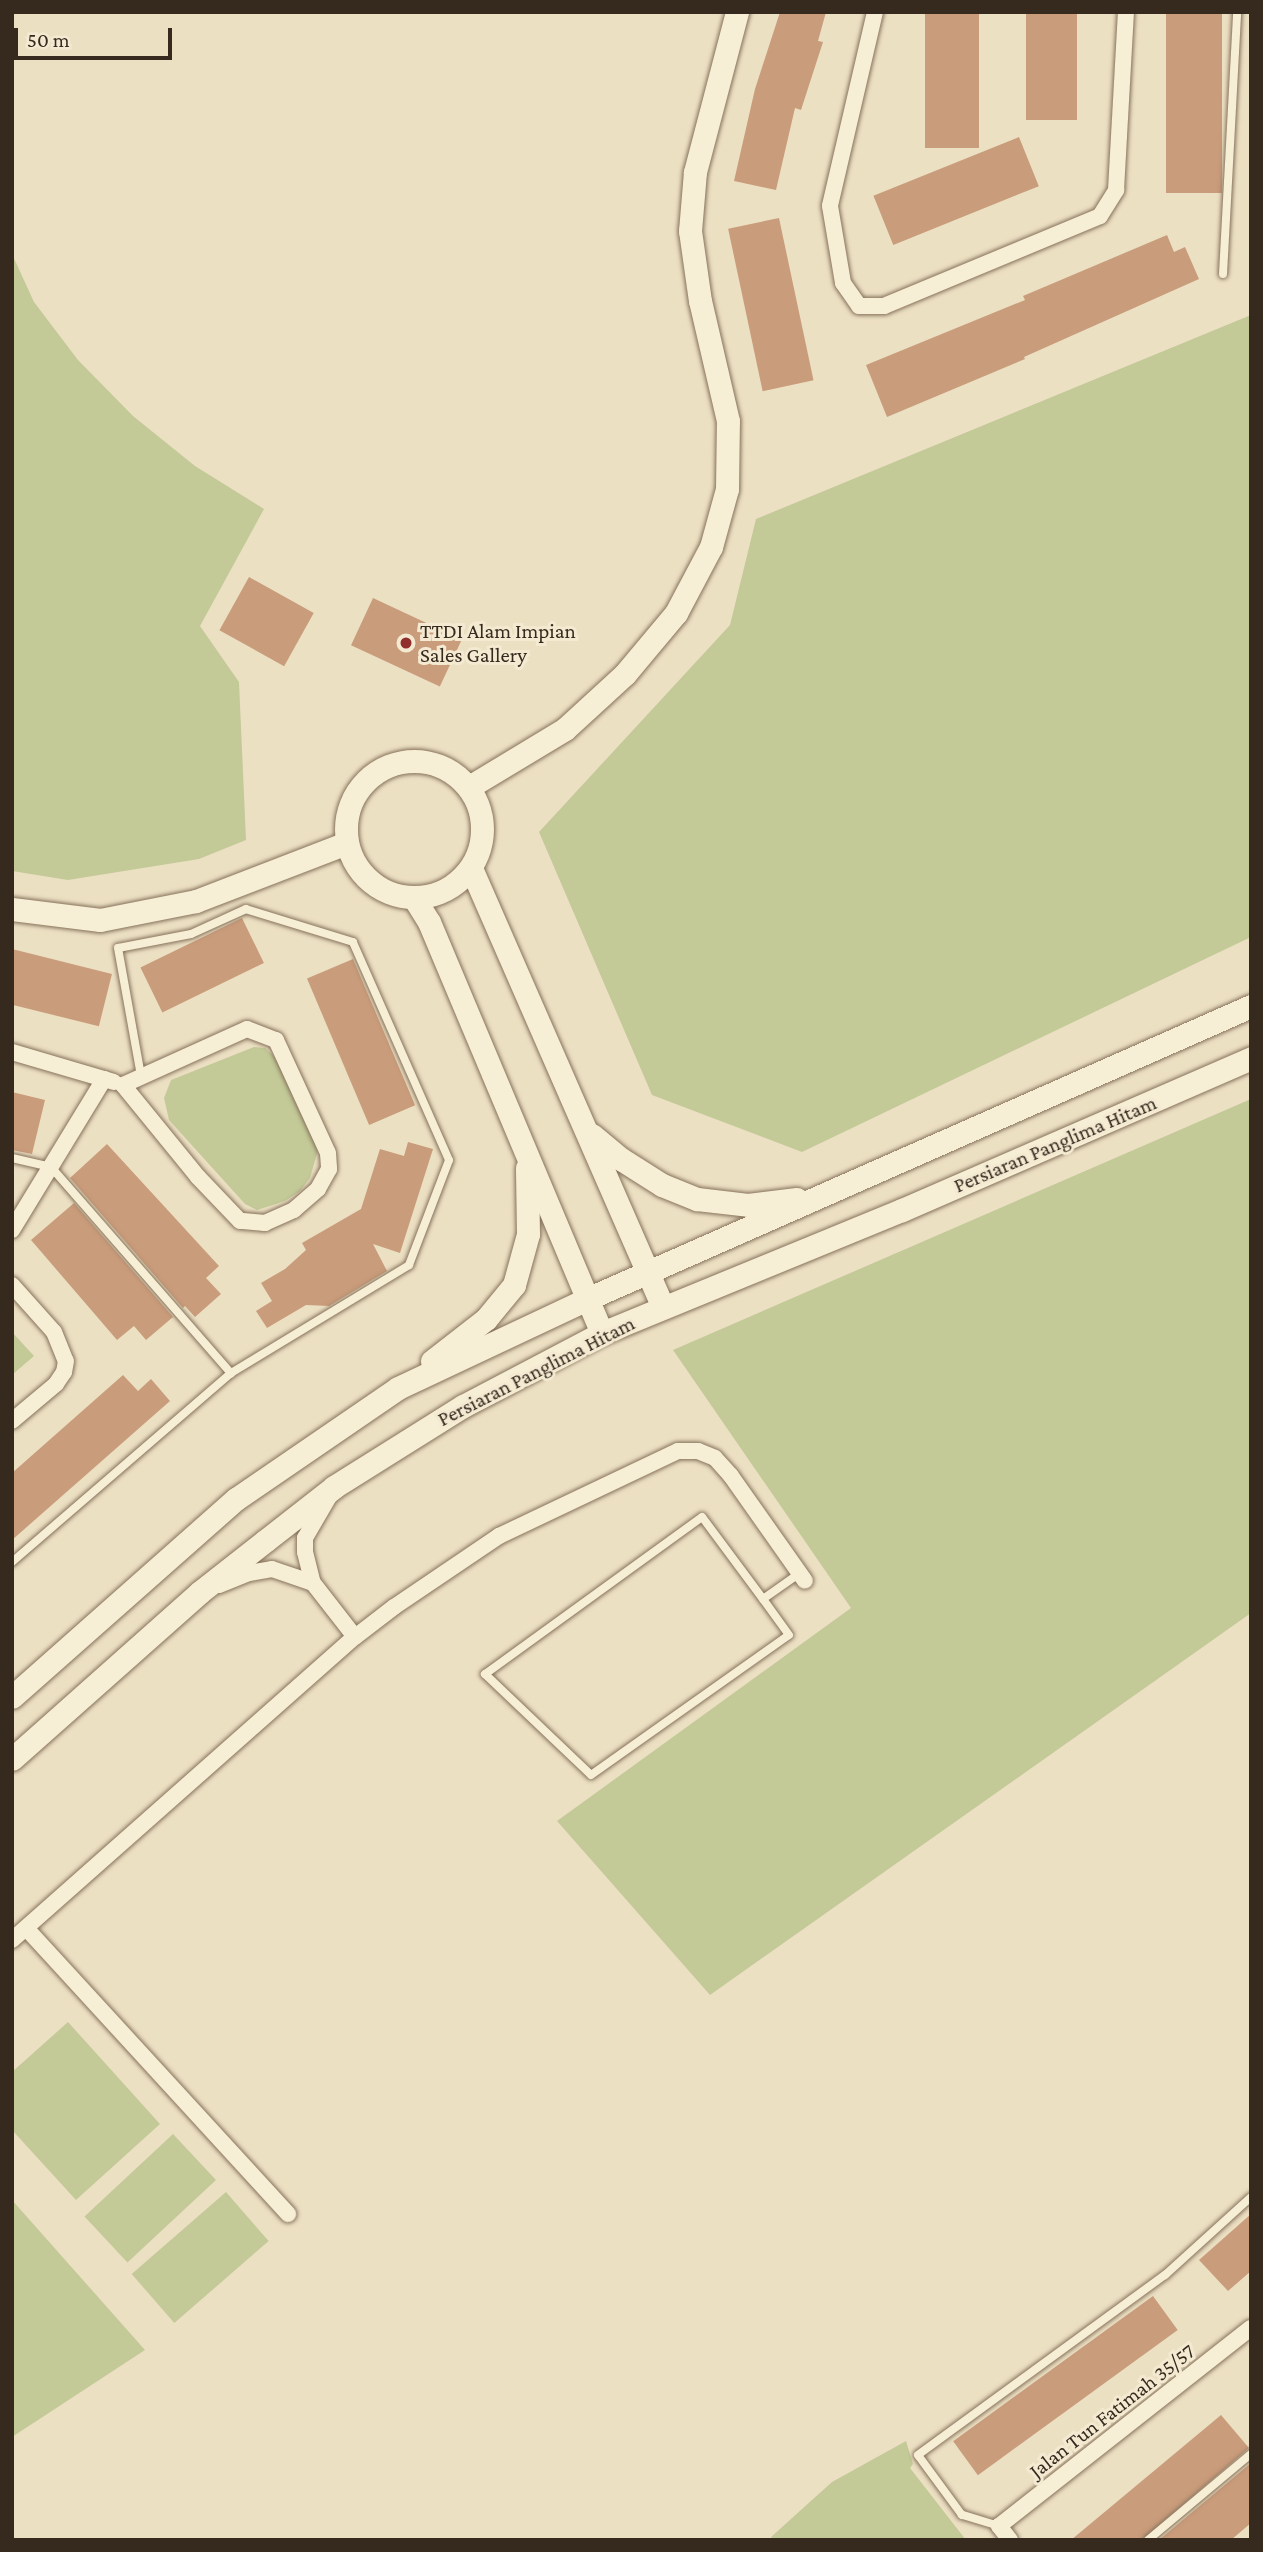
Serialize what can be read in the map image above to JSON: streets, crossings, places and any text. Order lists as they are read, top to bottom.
{
  "streets": {
    "main road": ["Persiaran Panglima Hitam"],
    "street": ["Jalan Tun Fatimah 35/57"]
  },
  "places": ["TTDI Alam Impian Sales Gallery"],
  "scale_bar": "50 m"
}
